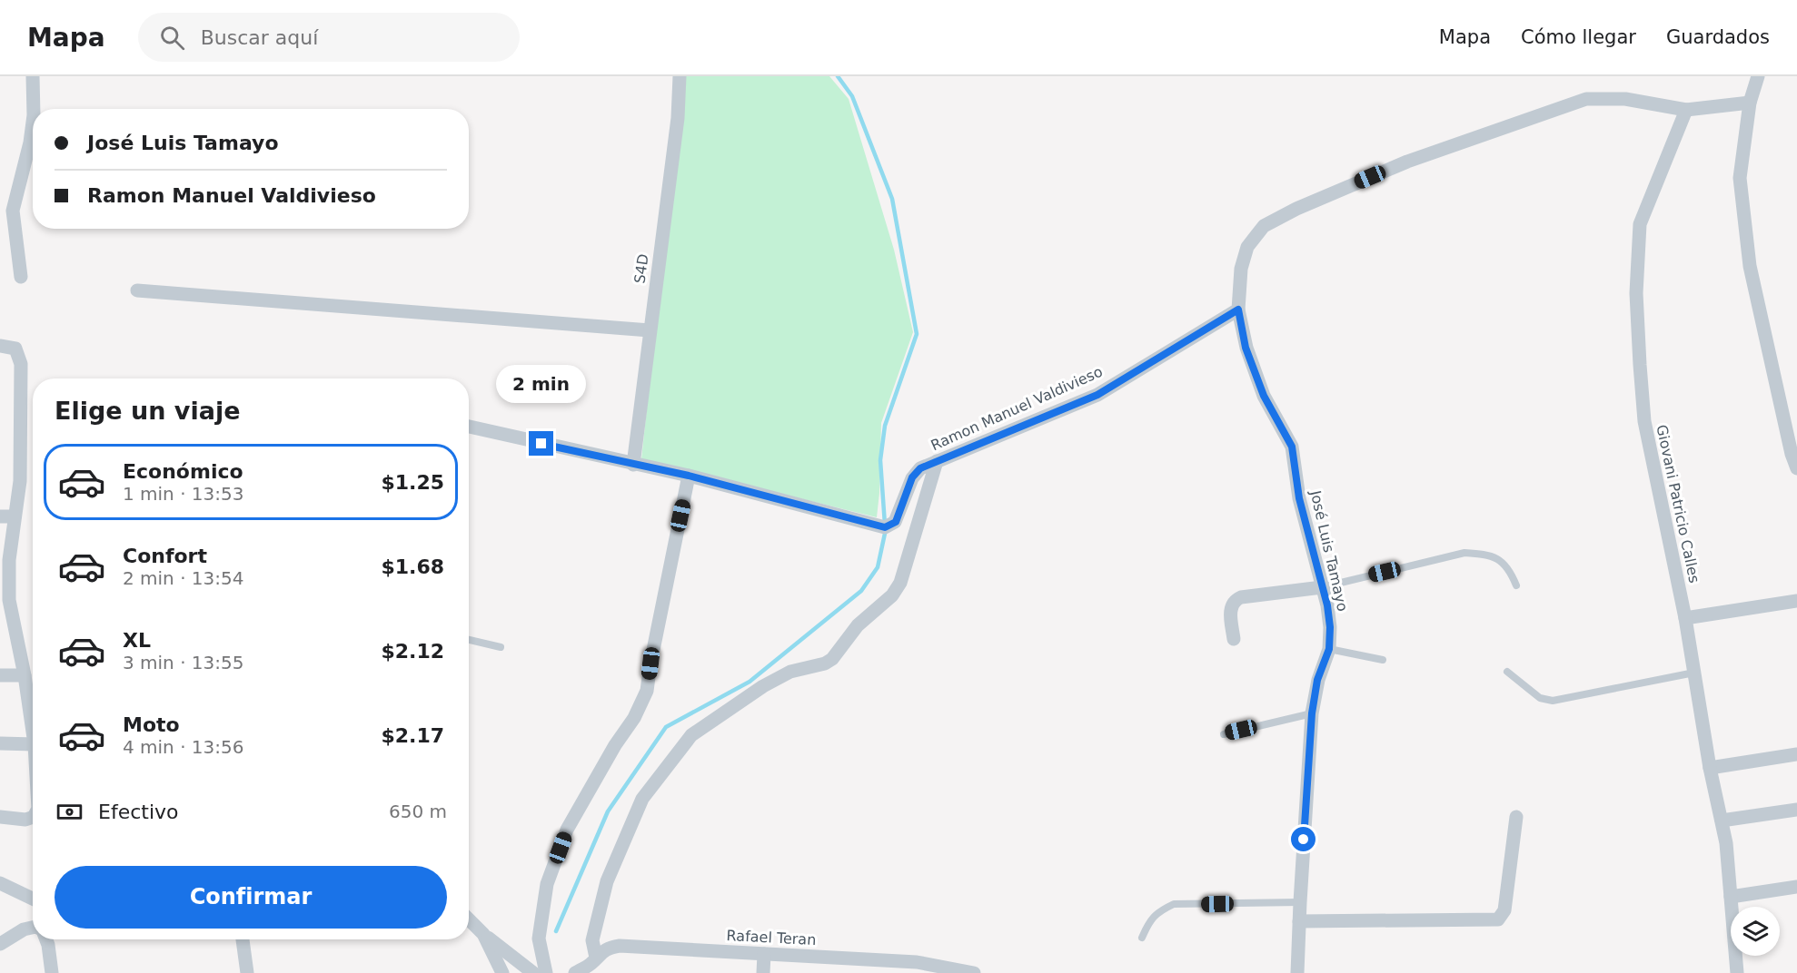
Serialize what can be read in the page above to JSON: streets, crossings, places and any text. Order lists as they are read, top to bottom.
{
  "streets": {
    "street": [
      "S4D",
      "Ramon Manuel Valdivieso",
      "Giovani Patricio Calles",
      "José Luis Tamayo",
      "Rafael Teran"
    ]
  },
  "crossings": [
    ["S4D", "Ramon Manuel Valdivieso"],
    ["Ramon Manuel Valdivieso", "José Luis Tamayo"]
  ],
  "page": {
    "header": "Mapa",
    "search": "Buscar aquí",
    "nav": ["Mapa", "Cómo llegar", "Guardados"],
    "banner": ["José Luis Tamayo", "Ramon Manuel Valdivieso"],
    "bubble": "2 min",
    "heading": "Elige un viaje",
    "list": [
      {
        "name": "Económico",
        "note": "1 min · 13:53",
        "value": "$1.25"
      },
      {
        "name": "Confort",
        "note": "2 min · 13:54",
        "value": "$1.68"
      },
      {
        "name": "XL",
        "note": "3 min · 13:55",
        "value": "$2.12"
      },
      {
        "name": "Moto",
        "note": "4 min · 13:56",
        "value": "$2.17"
      }
    ],
    "pay": ["Efectivo", "650 m"],
    "buttons": "Confirmar"
  }
}
